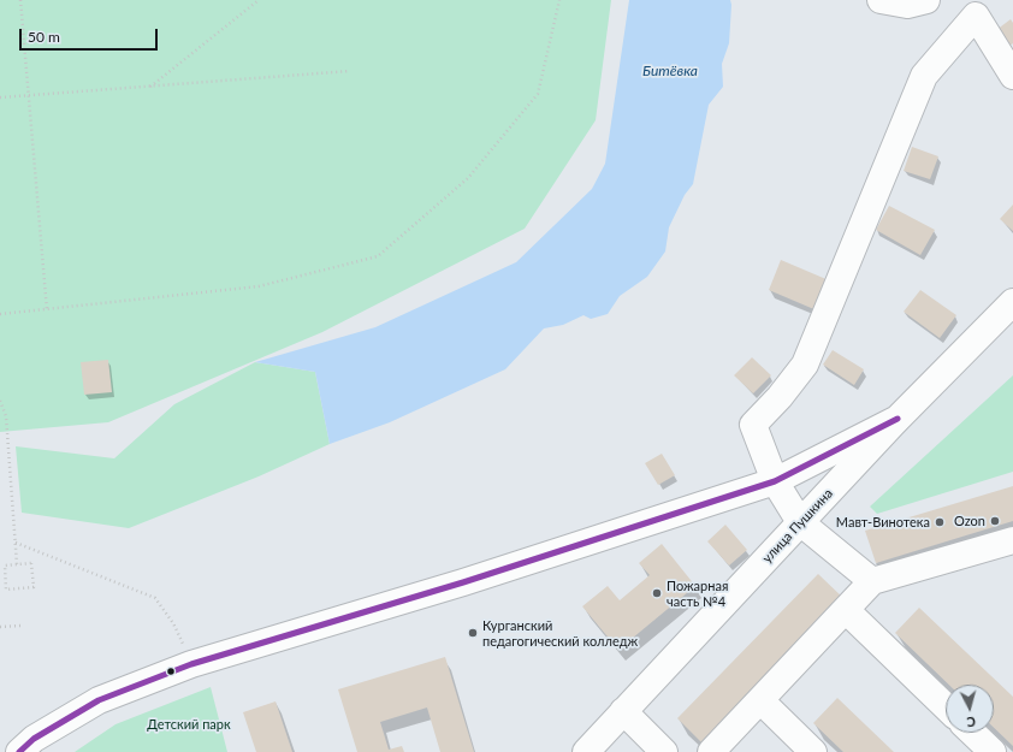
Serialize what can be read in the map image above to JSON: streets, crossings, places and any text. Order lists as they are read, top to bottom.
{
  "streets": {
    "main road": ["улица Пушкина"]
  },
  "water": ["Битёвка"],
  "parks": ["Детский парк"],
  "places": [
    "Ozon",
    "Мавт-Винотека",
    "Пожарная часть №4",
    "Курганский педагогический колледж"
  ],
  "scale_bar": "50 m",
  "north": "bottom"
}
